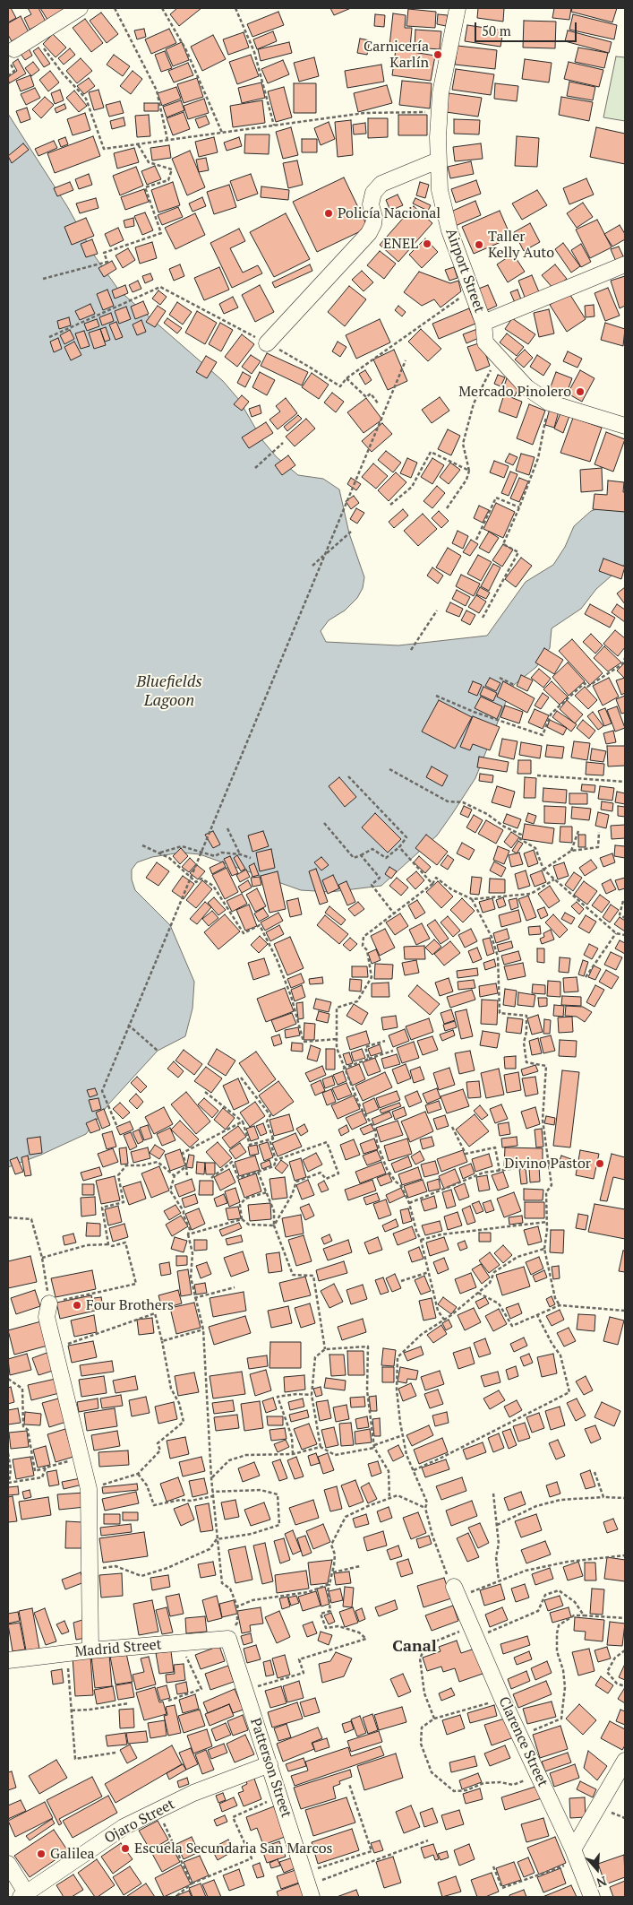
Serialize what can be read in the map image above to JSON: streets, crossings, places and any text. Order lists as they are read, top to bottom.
{
  "streets": {
    "street": [
      "Airport Street",
      "Madrid Street",
      "Clarence Street",
      "Patterson Street",
      "Ojaro Street"
    ]
  },
  "crossings": [
    ["Madrid Street", "Patterson Street"],
    ["Patterson Street", "Ojaro Street"]
  ],
  "districts": ["Canal"],
  "water": ["Bluefields Lagoon"],
  "places": [
    "Carnicería Karlín",
    "Policía Nacional",
    "ENEL",
    "Taller Kelly Auto",
    "Mercado Pinolero",
    "Divino Pastor",
    "Four Brothers",
    "Escuela Secundaria San Marcos",
    "Galilea"
  ],
  "scale_bar": "50 m",
  "north": "bottom"
}
